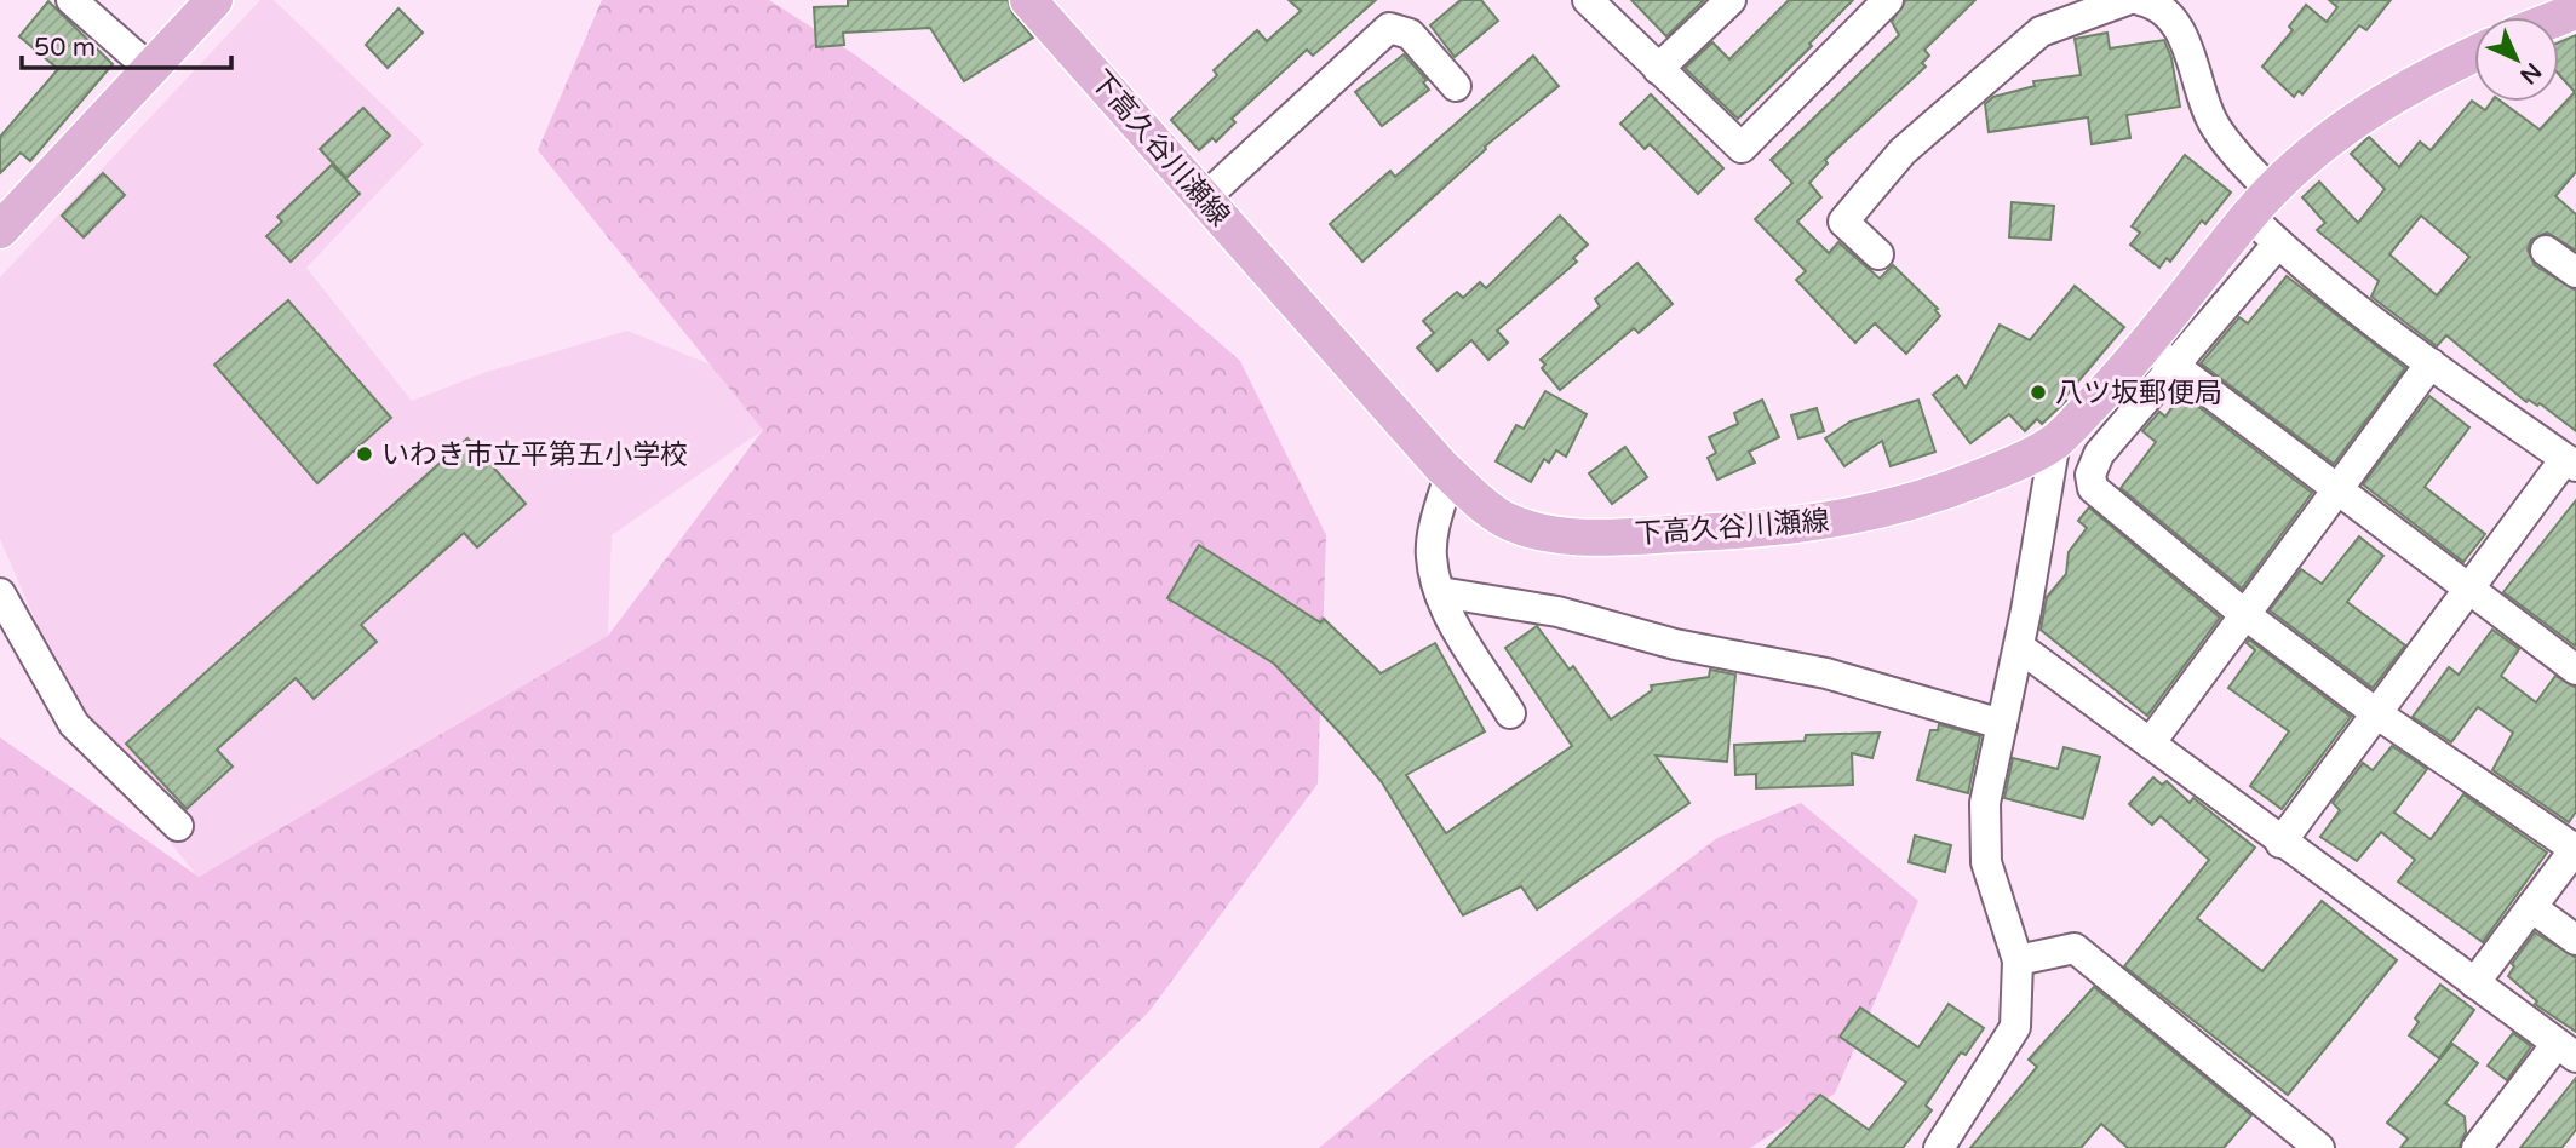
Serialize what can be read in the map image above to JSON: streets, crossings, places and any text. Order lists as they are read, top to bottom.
{
  "streets": {
    "main road": ["下高久谷川瀬線"]
  },
  "places": ["八ツ坂郵便局", "いわき市立平第五小学校"],
  "scale_bar": "50 m",
  "north": "bottom right"
}
